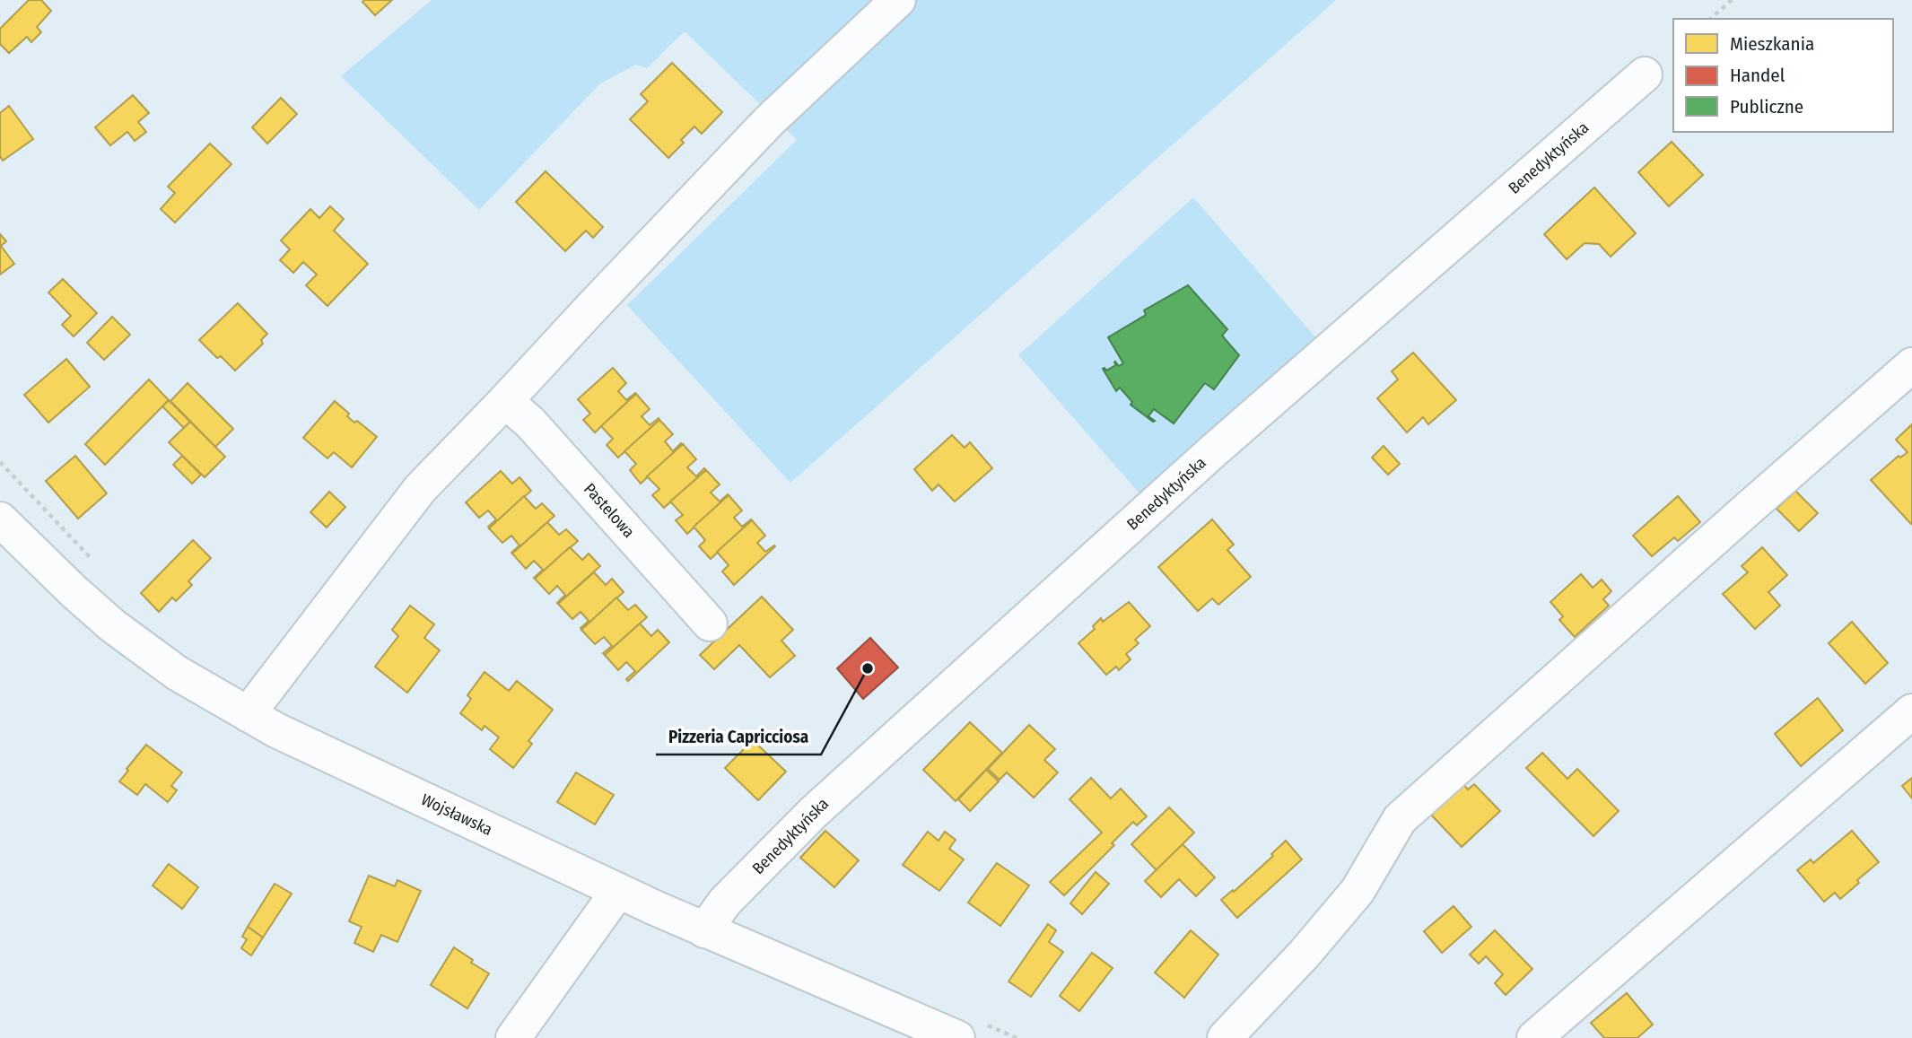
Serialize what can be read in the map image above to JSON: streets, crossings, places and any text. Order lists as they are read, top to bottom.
{
  "streets": {
    "street": ["Benedyktyńska", "Pastelowa", "Wojsławska"]
  },
  "crossings": [
    ["Benedyktyńska", "Wojsławska"]
  ],
  "places": ["Pizzeria Capricciosa"],
  "legend": ["Mieszkania", "Handel", "Publiczne"]
}
